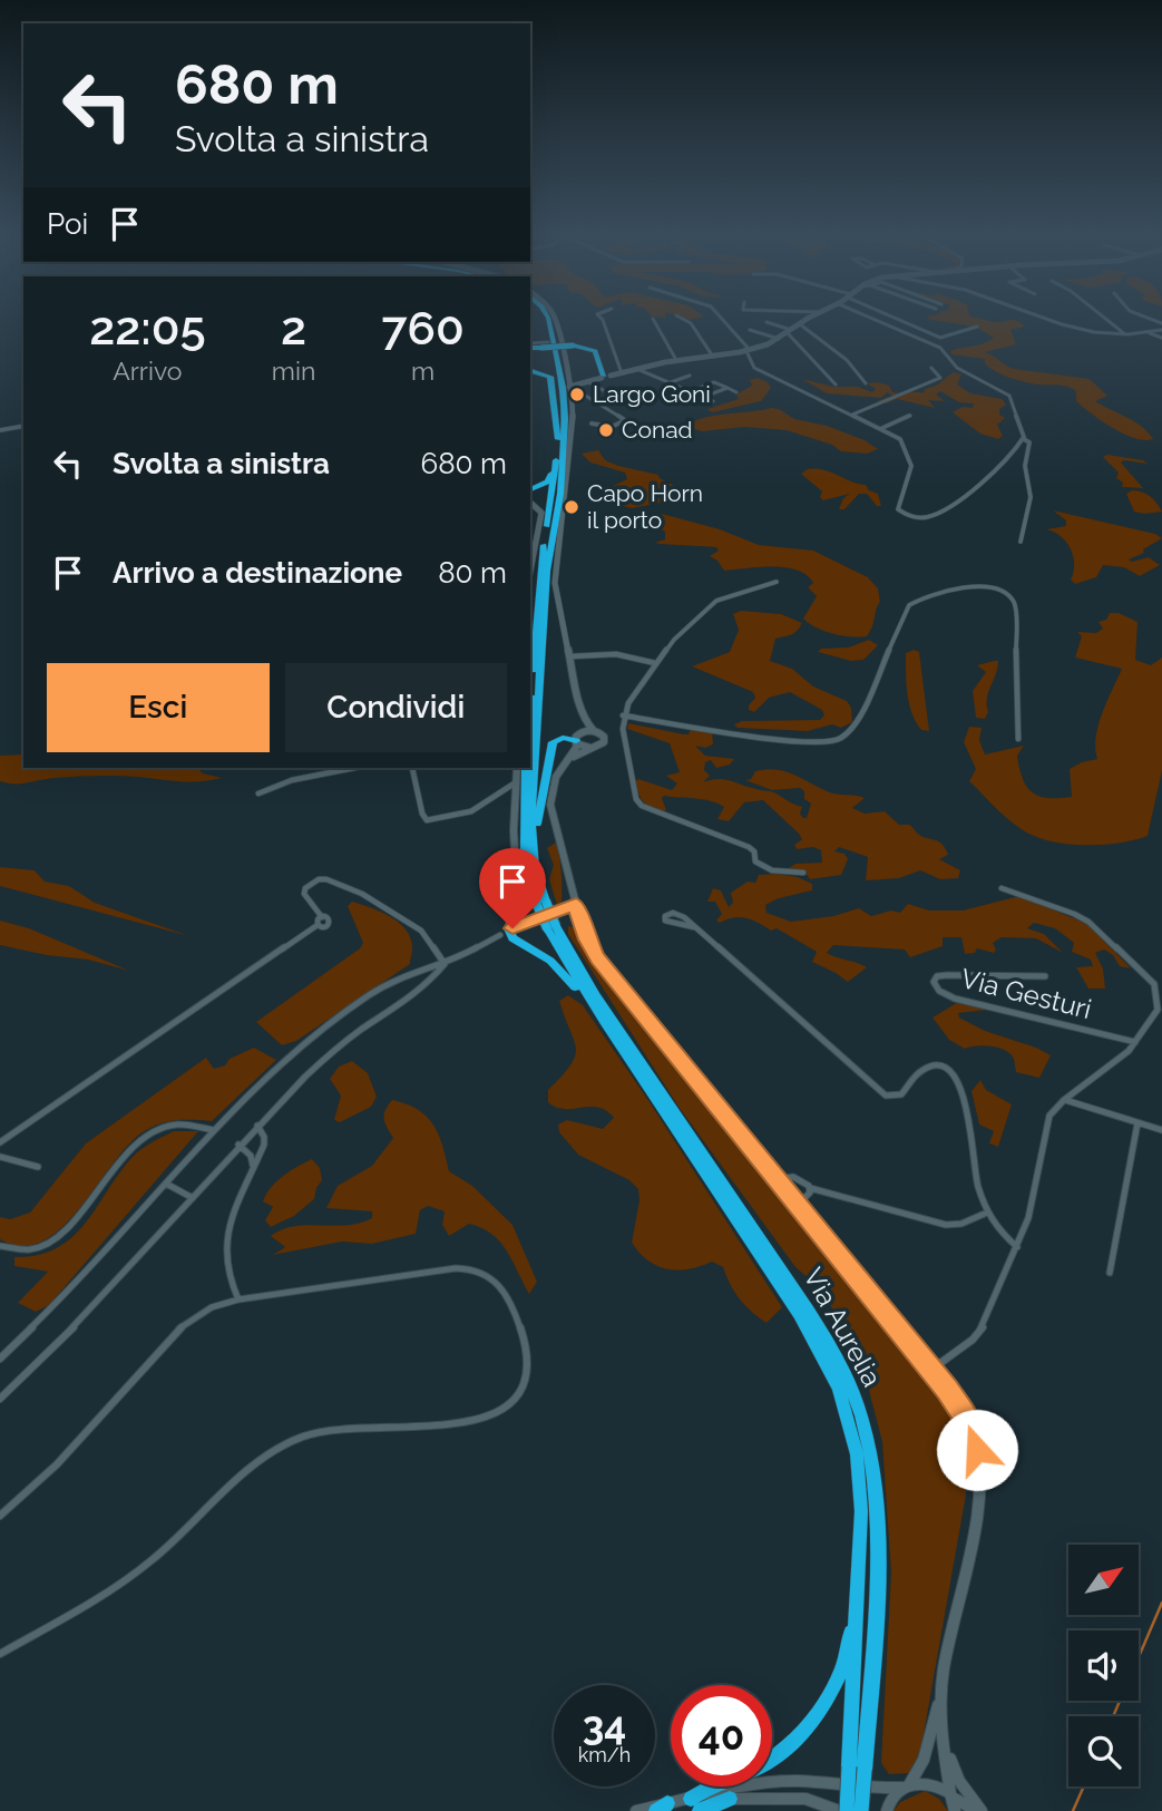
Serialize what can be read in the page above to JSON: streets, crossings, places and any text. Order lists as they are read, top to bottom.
{
  "streets": {
    "highway": ["Via Aurelia"],
    "street": ["Via Gesturi"]
  },
  "places": ["Largo Goni", "Conad", "Capo Horn il porto"],
  "north": "top right",
  "page": {
    "turn": ["680 m", "Svolta a sinistra"],
    "then": "Poi",
    "eta": [
      "22:05",
      "Arrivo",
      "2",
      "min",
      "760",
      "m"
    ],
    "list": [
      {
        "name": "Svolta a sinistra",
        "value": "680 m"
      },
      {
        "name": "Arrivo a destinazione",
        "value": "80 m"
      }
    ],
    "buttons": ["Esci", "Condividi"],
    "speed": "34 km/h",
    "limit": "40"
  }
}
